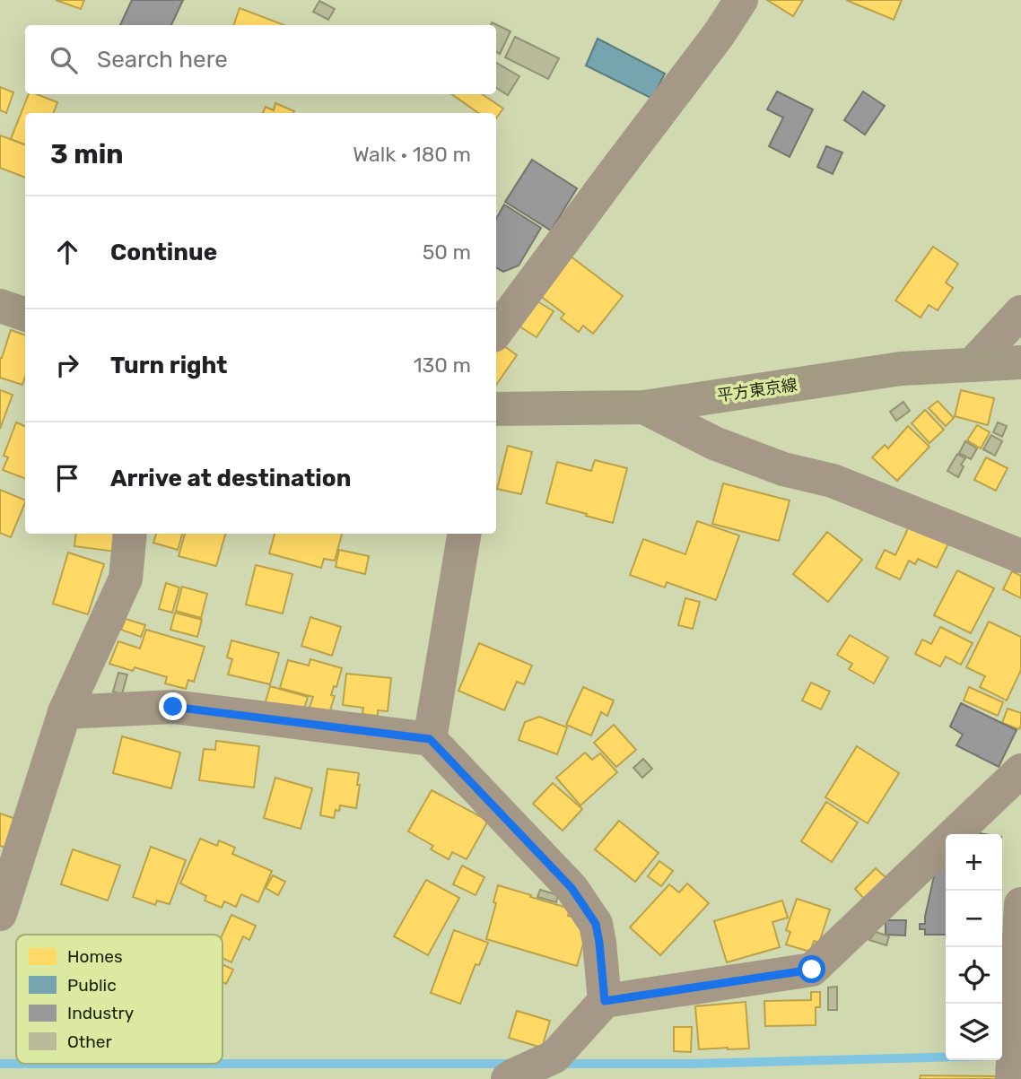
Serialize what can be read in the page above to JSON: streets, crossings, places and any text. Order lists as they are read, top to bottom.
{
  "streets": {
    "main road": ["平方東京線"]
  },
  "legend": [
    "Homes",
    "Public",
    "Industry",
    "Other"
  ],
  "page": {
    "search": "Search here",
    "heading": ["3 min", "Walk · 180 m"],
    "list": [
      ["Continue", "50 m"],
      ["Turn right", "130 m"],
      "Arrive at destination"
    ],
    "map_buttons": ["+", "−"]
  }
}
